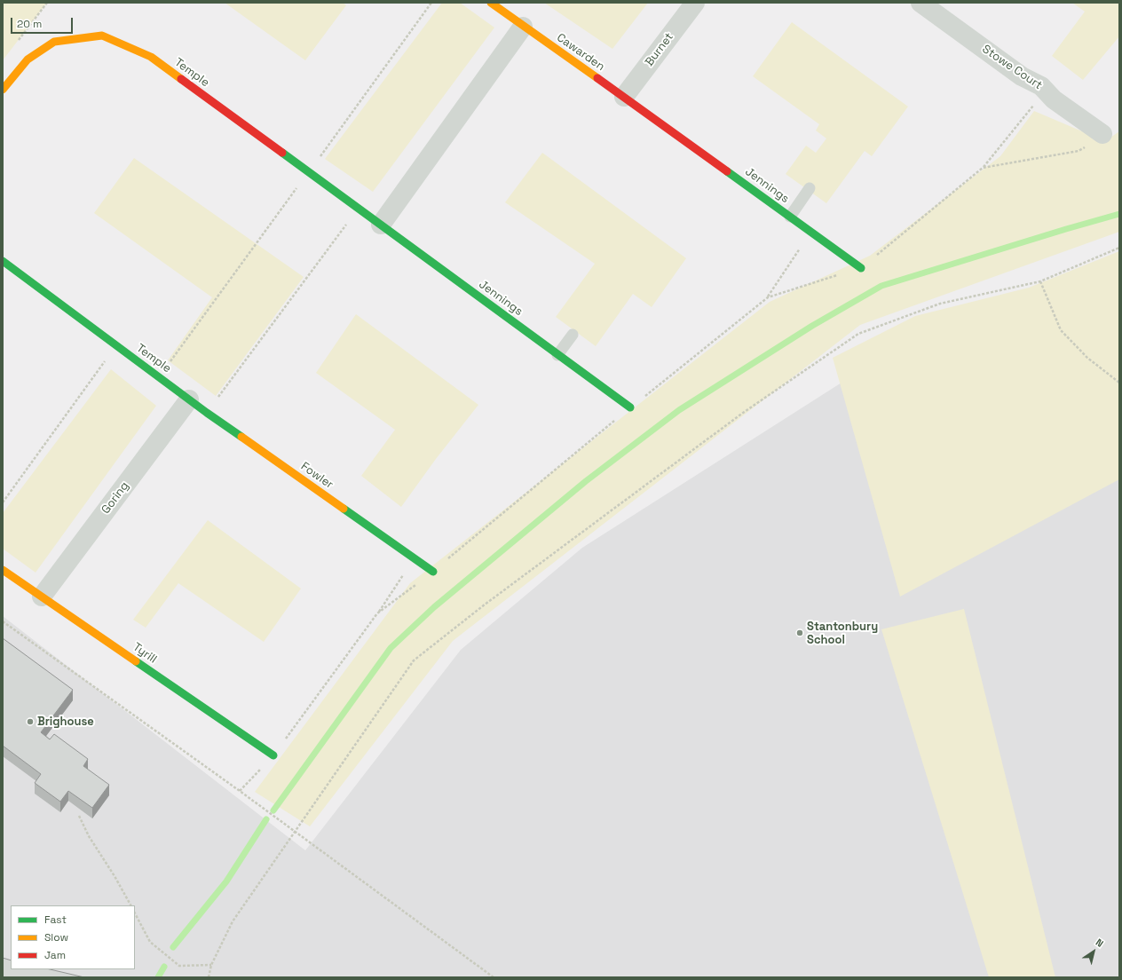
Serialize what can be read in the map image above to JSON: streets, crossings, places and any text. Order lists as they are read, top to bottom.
{
  "streets": {
    "street": [
      "Burnet",
      "Cawarden",
      "Stowe Court",
      "Temple",
      "Jennings",
      "Fowler",
      "Goring",
      "Tyrill"
    ]
  },
  "crossings": [
    ["Burnet", "Cawarden"],
    ["Burnet", "Jennings"],
    ["Cawarden", "Jennings"],
    ["Temple", "Jennings"],
    ["Temple", "Fowler"],
    ["Temple", "Goring"],
    ["Fowler", "Goring"],
    ["Goring", "Tyrill"]
  ],
  "places": ["Stantonbury School", "Brighouse"],
  "legend": ["Fast", "Slow", "Jam"],
  "scale_bar": "20 m",
  "north": "top right"
}
